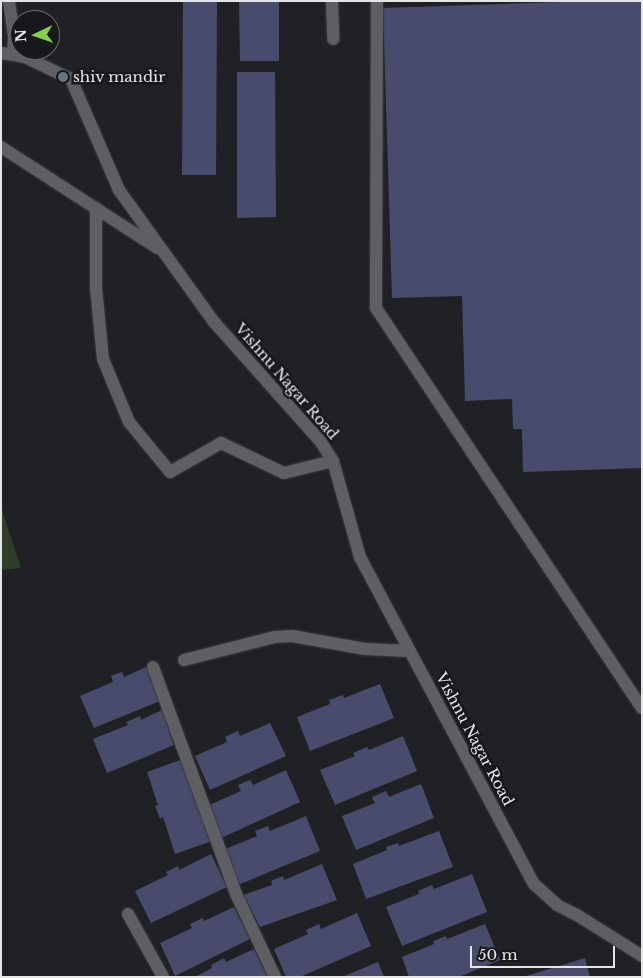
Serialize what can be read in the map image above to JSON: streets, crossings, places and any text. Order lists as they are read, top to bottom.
{
  "streets": {
    "street": ["Vishnu Nagar Road"]
  },
  "places": ["shiv mandir"],
  "scale_bar": "50 m",
  "north": "left"
}
